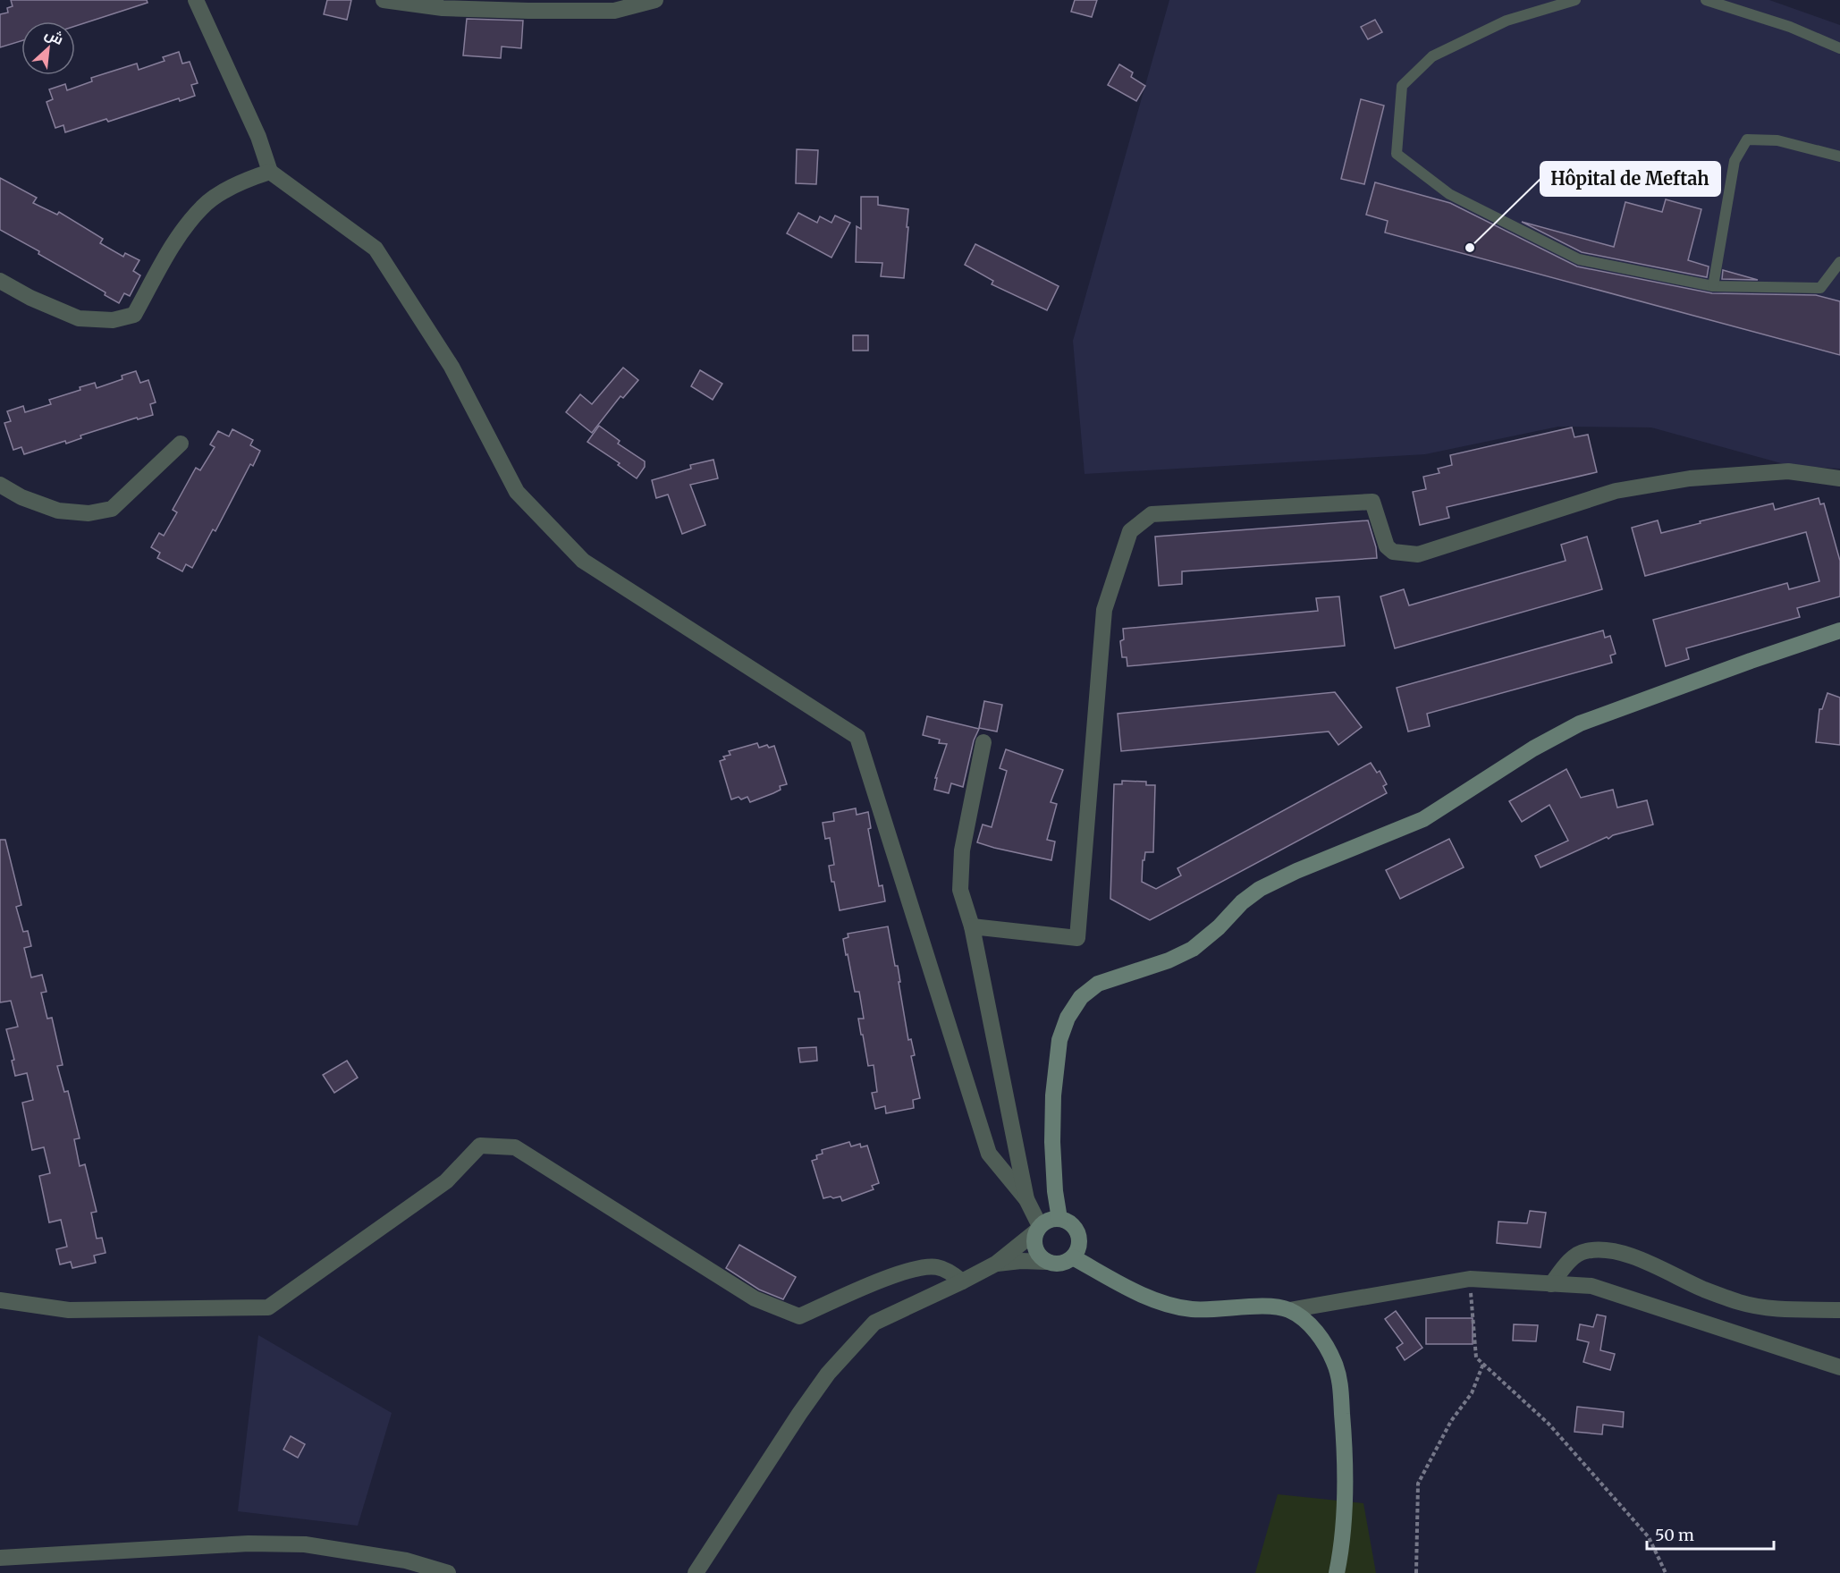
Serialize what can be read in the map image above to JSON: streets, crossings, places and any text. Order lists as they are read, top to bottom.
{
  "places": ["Hôpital de Meftah"],
  "scale_bar": "50 m",
  "north": "top right"
}
